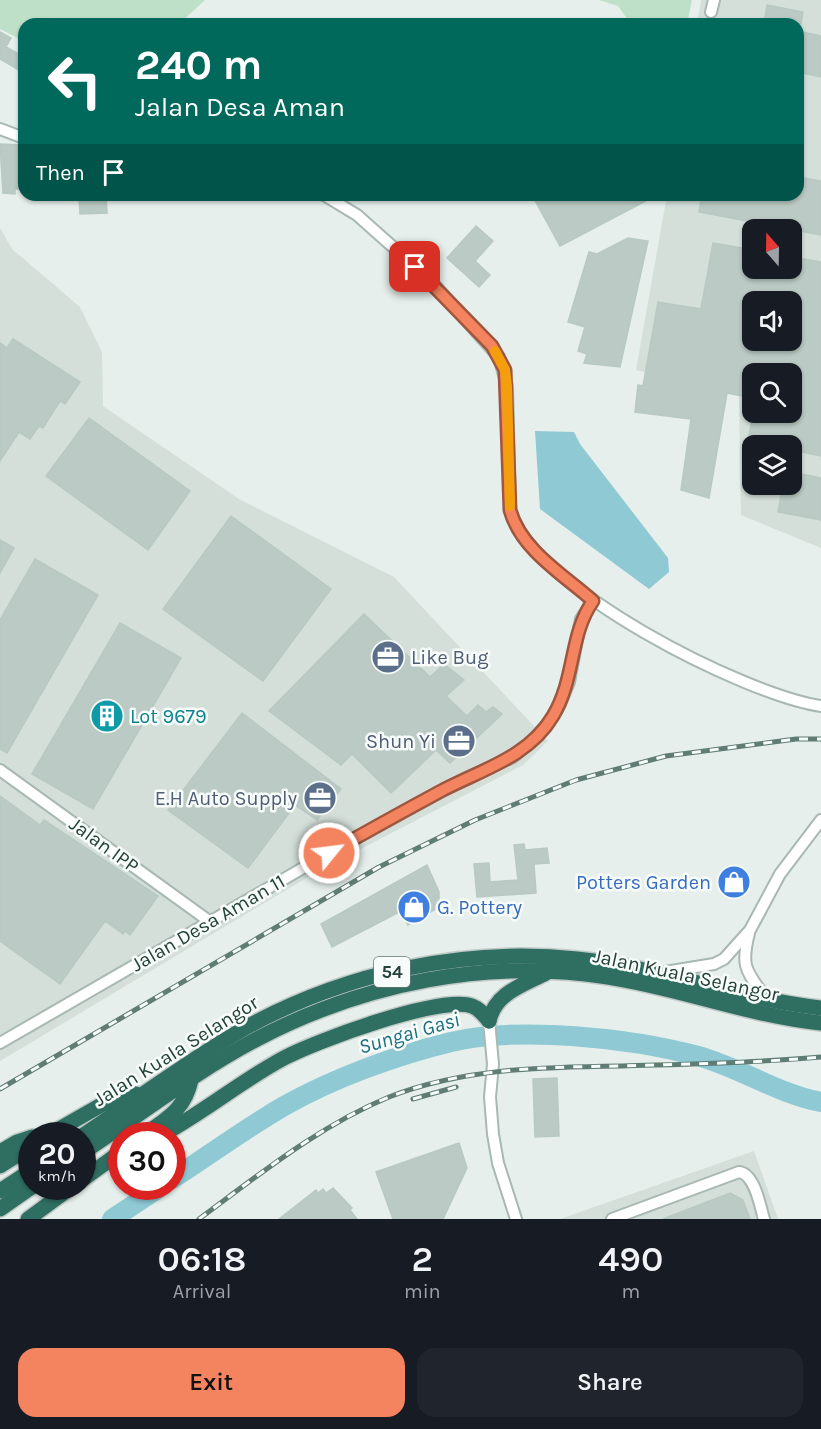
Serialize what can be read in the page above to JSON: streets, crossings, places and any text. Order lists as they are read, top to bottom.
{
  "streets": {
    "highway": ["54", "Jalan Kuala Selangor"],
    "street": ["Jalan IPP", "Jalan Desa Aman 11"]
  },
  "crossings": [
    ["Jalan IPP", "Jalan Desa Aman 11"]
  ],
  "water": ["Sungai Gasi"],
  "places": {
    "office": ["Like Bug", "Shun Yi", "E.H Auto Supply"],
    "building": ["Lot 9679"],
    "shop": ["Potters Garden", "G. Pottery"]
  },
  "north": "top",
  "page": {
    "turn": ["240 m", "Jalan Desa Aman"],
    "then": "Then",
    "speed": "20 km/h",
    "limit": "30",
    "eta": [
      "06:18",
      "Arrival",
      "2",
      "min",
      "490",
      "m"
    ],
    "buttons": ["Exit", "Share"]
  }
}
